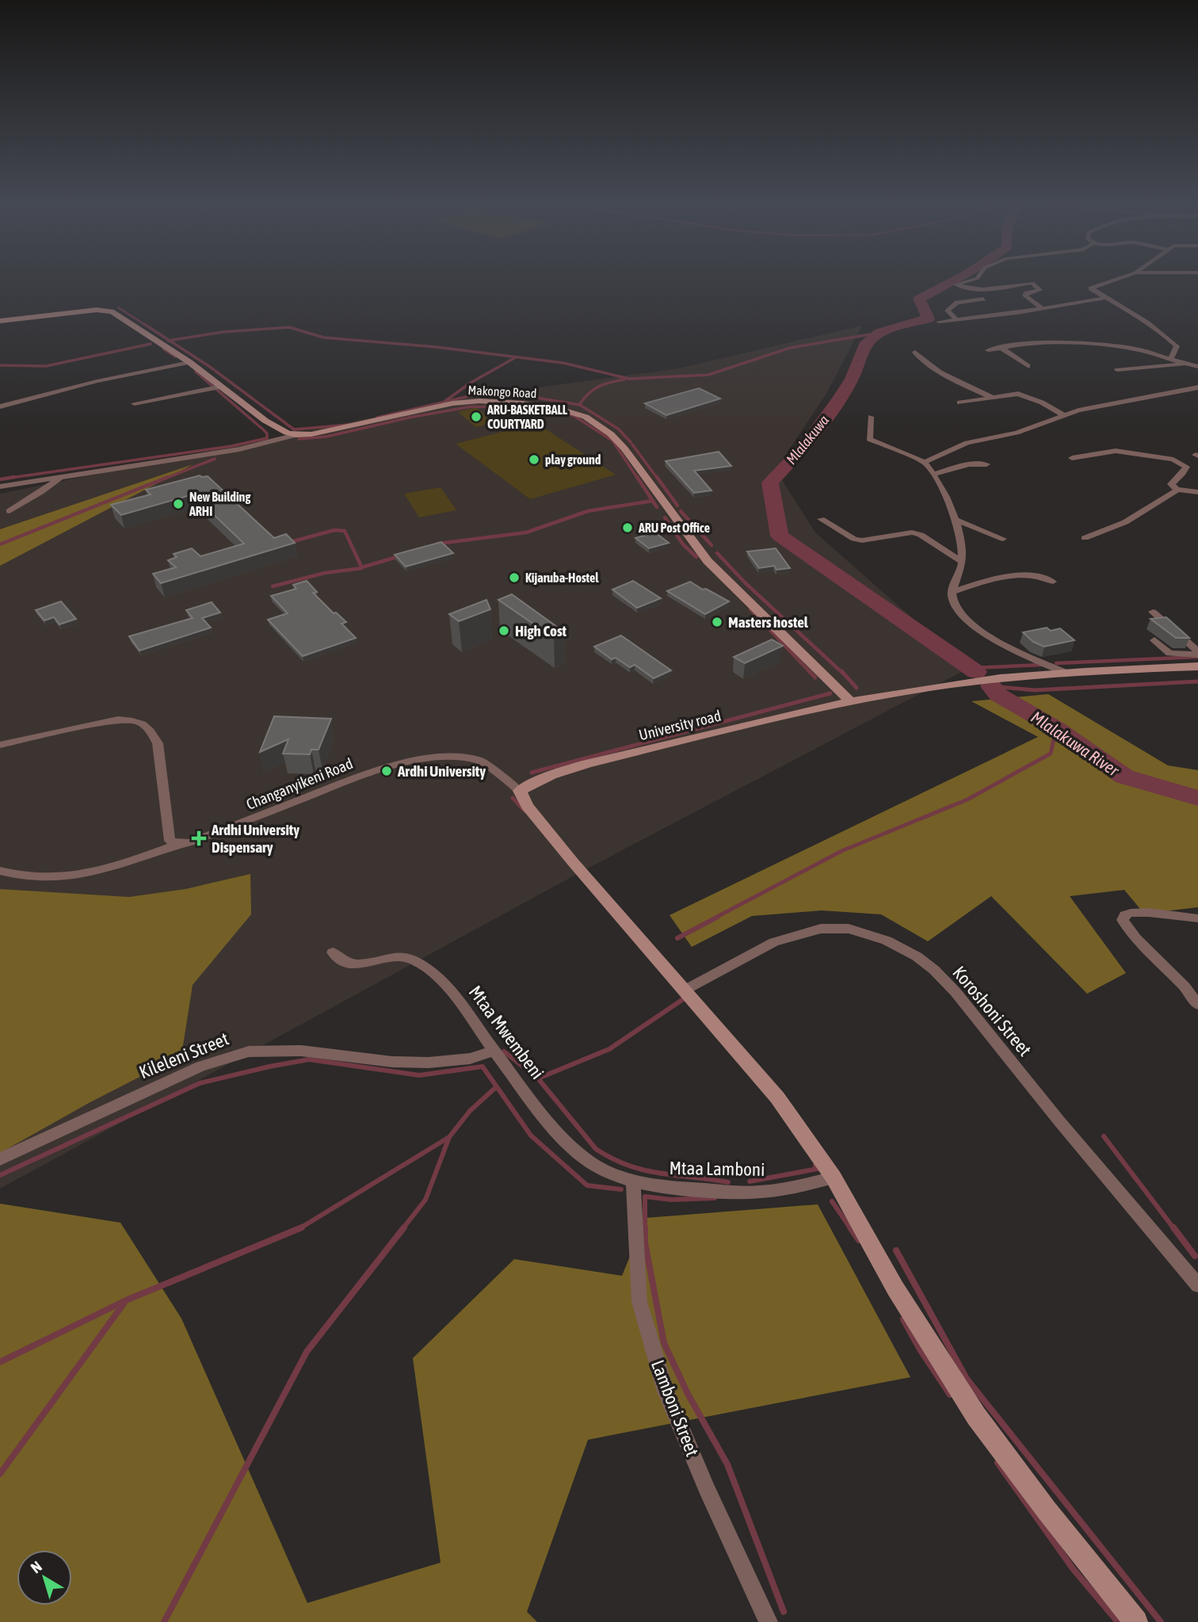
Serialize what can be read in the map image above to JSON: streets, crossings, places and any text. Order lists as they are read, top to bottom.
{
  "streets": {
    "street": [
      "Makongo Road",
      "University road",
      "Changanyikeni Road",
      "Koroshoni Street",
      "Mtaa Mwembeni",
      "Kileleni Street",
      "Mtaa Lamboni",
      "Lamboni Street"
    ]
  },
  "crossings": [
    ["Makongo Road", "University road"],
    ["University road", "Changanyikeni Road"],
    ["Mtaa Mwembeni", "Kileleni Street"],
    ["Mtaa Mwembeni", "Mtaa Lamboni"],
    ["Mtaa Mwembeni", "Lamboni Street"],
    ["Mtaa Lamboni", "Lamboni Street"]
  ],
  "water": ["Mlalakuwa", "Mlalakuwa River"],
  "places": {
    "other": [
      "ARU-BASKETBALL COURTYARD",
      "play ground",
      "New Building ARHI",
      "ARU Post Office",
      "Kijaruba-Hostel",
      "Masters hostel",
      "High Cost",
      "Ardhi University"
    ],
    "health": ["Ardhi University Dispensary"]
  },
  "north": "top left"
}
